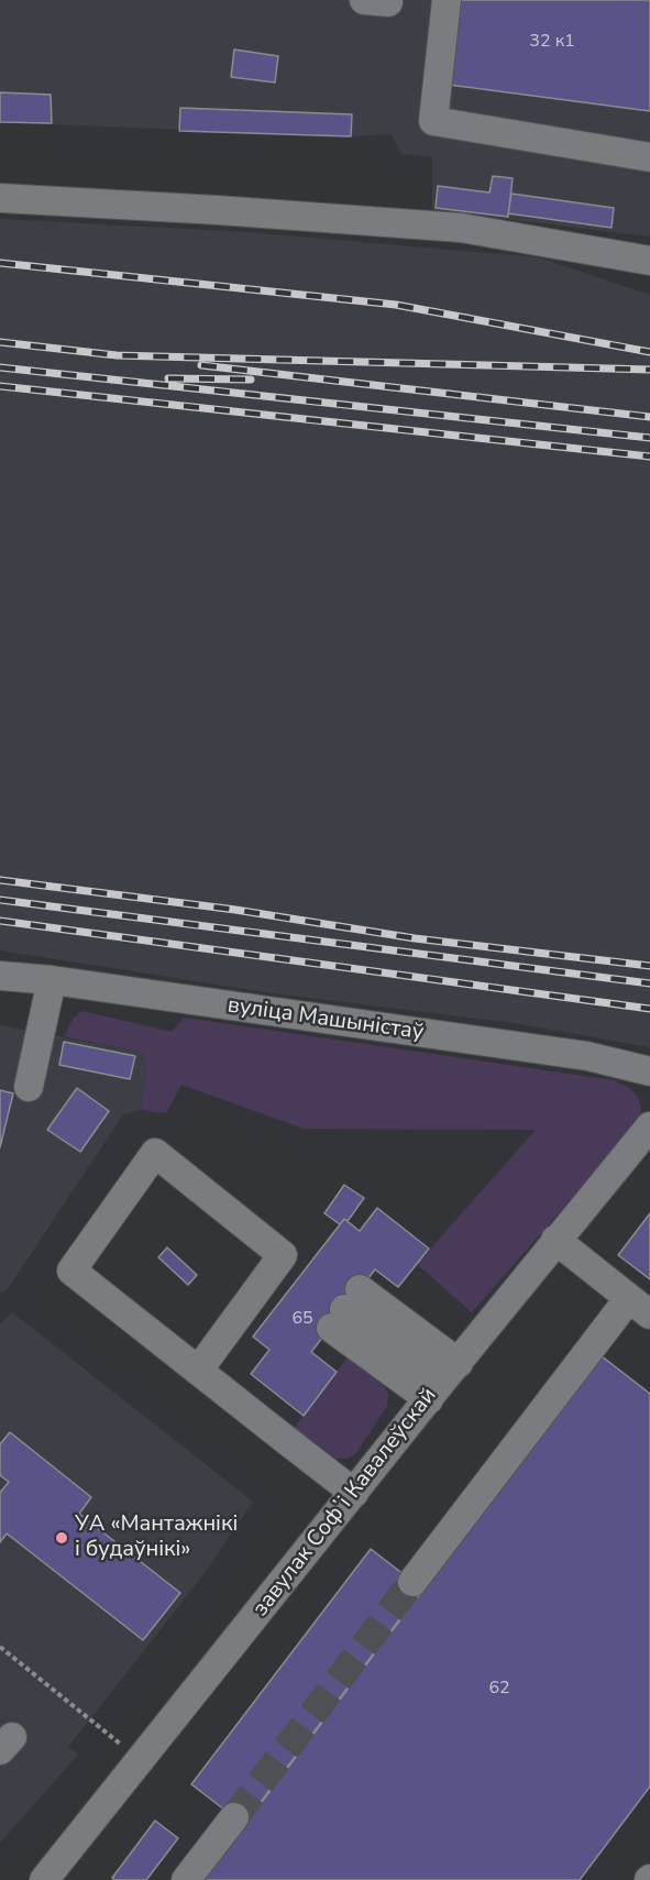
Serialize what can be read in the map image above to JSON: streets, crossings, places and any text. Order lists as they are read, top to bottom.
{
  "streets": {
    "street": ["вуліца Машыністаў", "завулак Софʼі Кавалеўскай"]
  },
  "places": ["УА «Мантажнікі і будаўнікі»"],
  "house_numbers": ["32 к1", "65", "62"]
}
